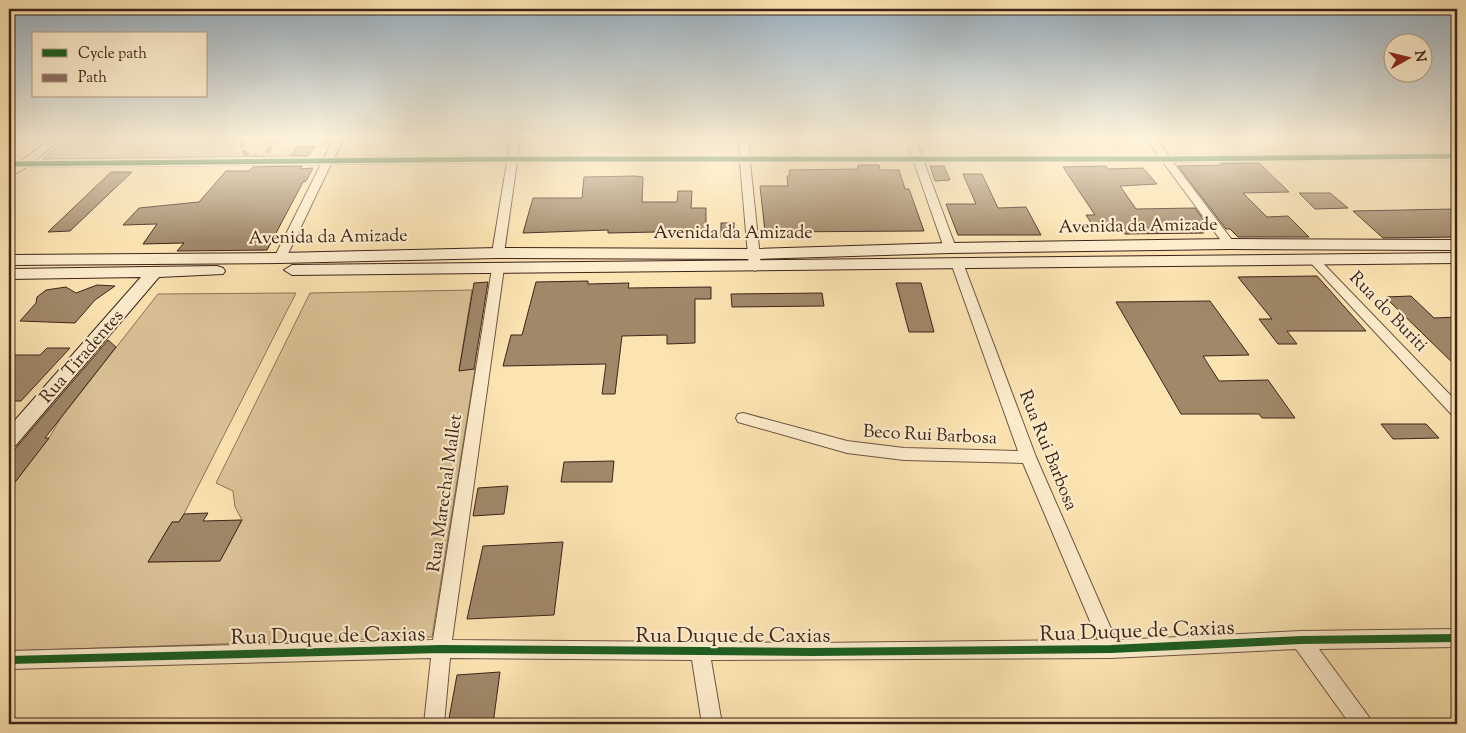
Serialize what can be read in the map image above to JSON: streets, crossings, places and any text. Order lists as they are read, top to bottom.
{
  "streets": {
    "main road": ["Avenida da Amizade", "Rua Tiradentes"],
    "street": [
      "Rua do Buriti",
      "Beco Rui Barbosa",
      "Rua Rui Barbosa",
      "Rua Marechal Mallet",
      "Rua Duque de Caxias"
    ]
  },
  "crossings": [
    ["Avenida da Amizade", "Rua do Buriti"],
    ["Avenida da Amizade", "Rua Tiradentes"],
    ["Avenida da Amizade", "Rua Rui Barbosa"],
    ["Avenida da Amizade", "Rua Marechal Mallet"],
    ["Beco Rui Barbosa", "Rua Rui Barbosa"],
    ["Rua Rui Barbosa", "Rua Duque de Caxias"],
    ["Rua Marechal Mallet", "Rua Duque de Caxias"]
  ],
  "legend": ["Cycle path", "Path"],
  "north": "right"
}
